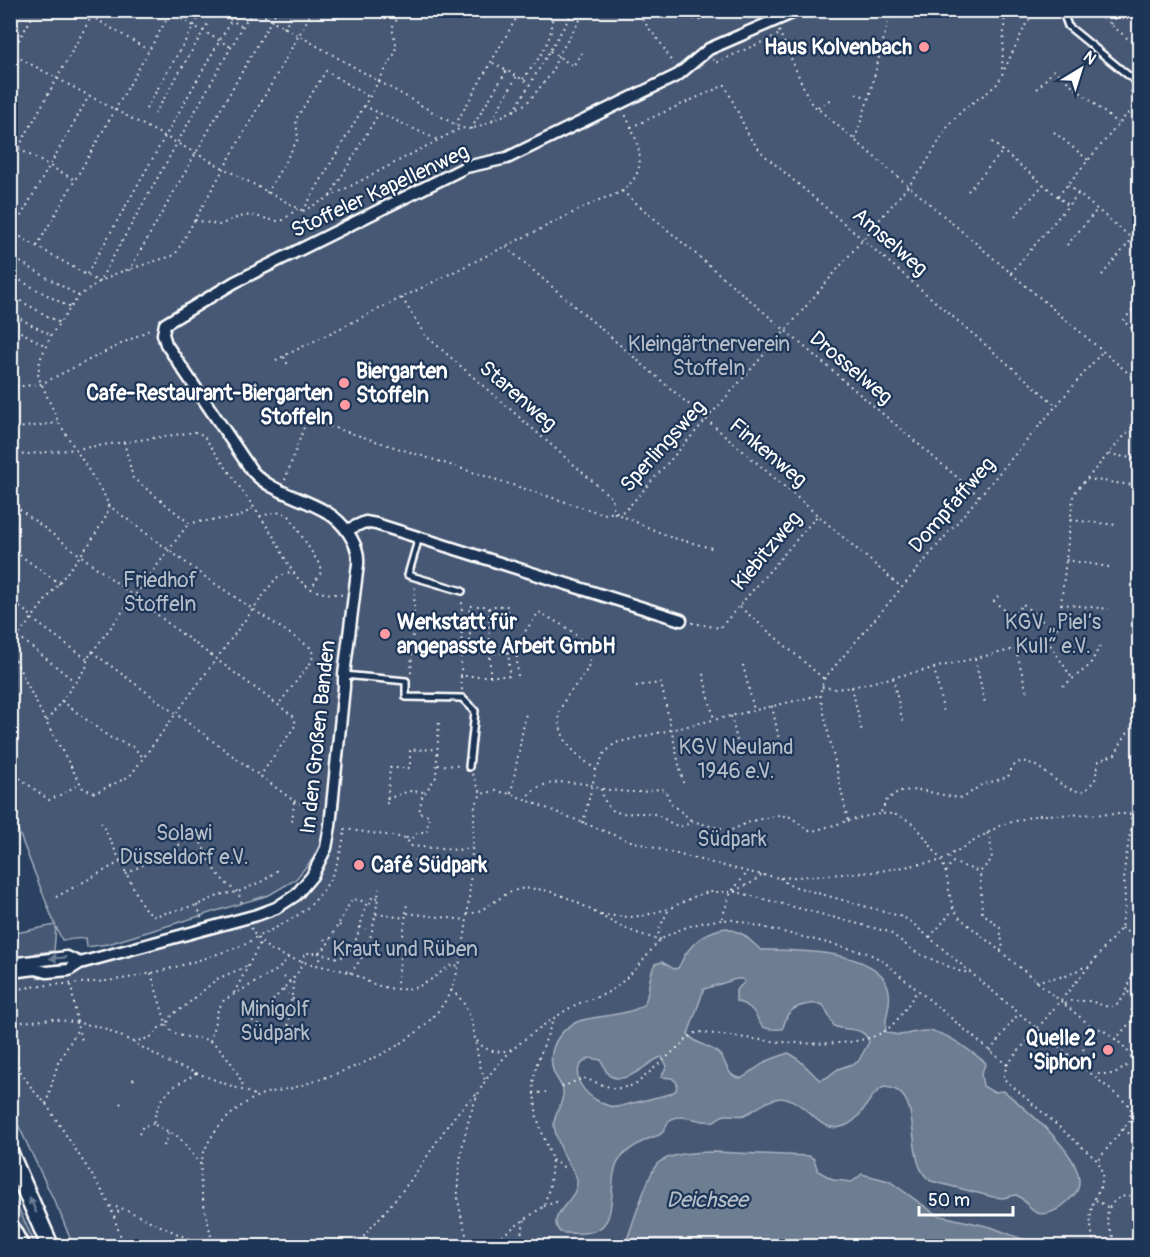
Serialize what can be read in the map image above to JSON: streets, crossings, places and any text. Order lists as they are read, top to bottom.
{
  "streets": {
    "street": ["Stoffeler Kapellenweg", "In den Großen Banden"],
    "path": [
      "Amselweg",
      "Drosselweg",
      "Starenweg",
      "Sperlingsweg",
      "Finkenweg",
      "Dompfaffweg",
      "Kiebitzweg"
    ]
  },
  "crossings": [
    ["Stoffeler Kapellenweg", "In den Großen Banden"],
    ["Amselweg", "Sperlingsweg"],
    ["Amselweg", "Dompfaffweg"],
    ["Drosselweg", "Sperlingsweg"],
    ["Drosselweg", "Dompfaffweg"],
    ["Starenweg", "Sperlingsweg"],
    ["Sperlingsweg", "Finkenweg"],
    ["Finkenweg", "Dompfaffweg"],
    ["Finkenweg", "Kiebitzweg"]
  ],
  "water": ["Deichsee"],
  "parks": [
    "Kleingärtnerverein Stoffeln",
    "Friedhof Stoffeln",
    "KGV „Piel’s Kull“ e.V.",
    "KGV Neuland 1946 e.V.",
    "Solawi Düsseldorf e.V.",
    "Südpark",
    "Kraut und Rüben",
    "Minigolf Südpark"
  ],
  "places": [
    "Haus Kolvenbach",
    "Biergarten Stoffeln",
    "Cafe-Restaurant-Biergarten Stoffeln",
    "Werkstatt für angepasste Arbeit GmbH",
    "Café Südpark",
    "Quelle 2 'Siphon'"
  ],
  "scale_bar": "50 m",
  "north": "top right"
}
